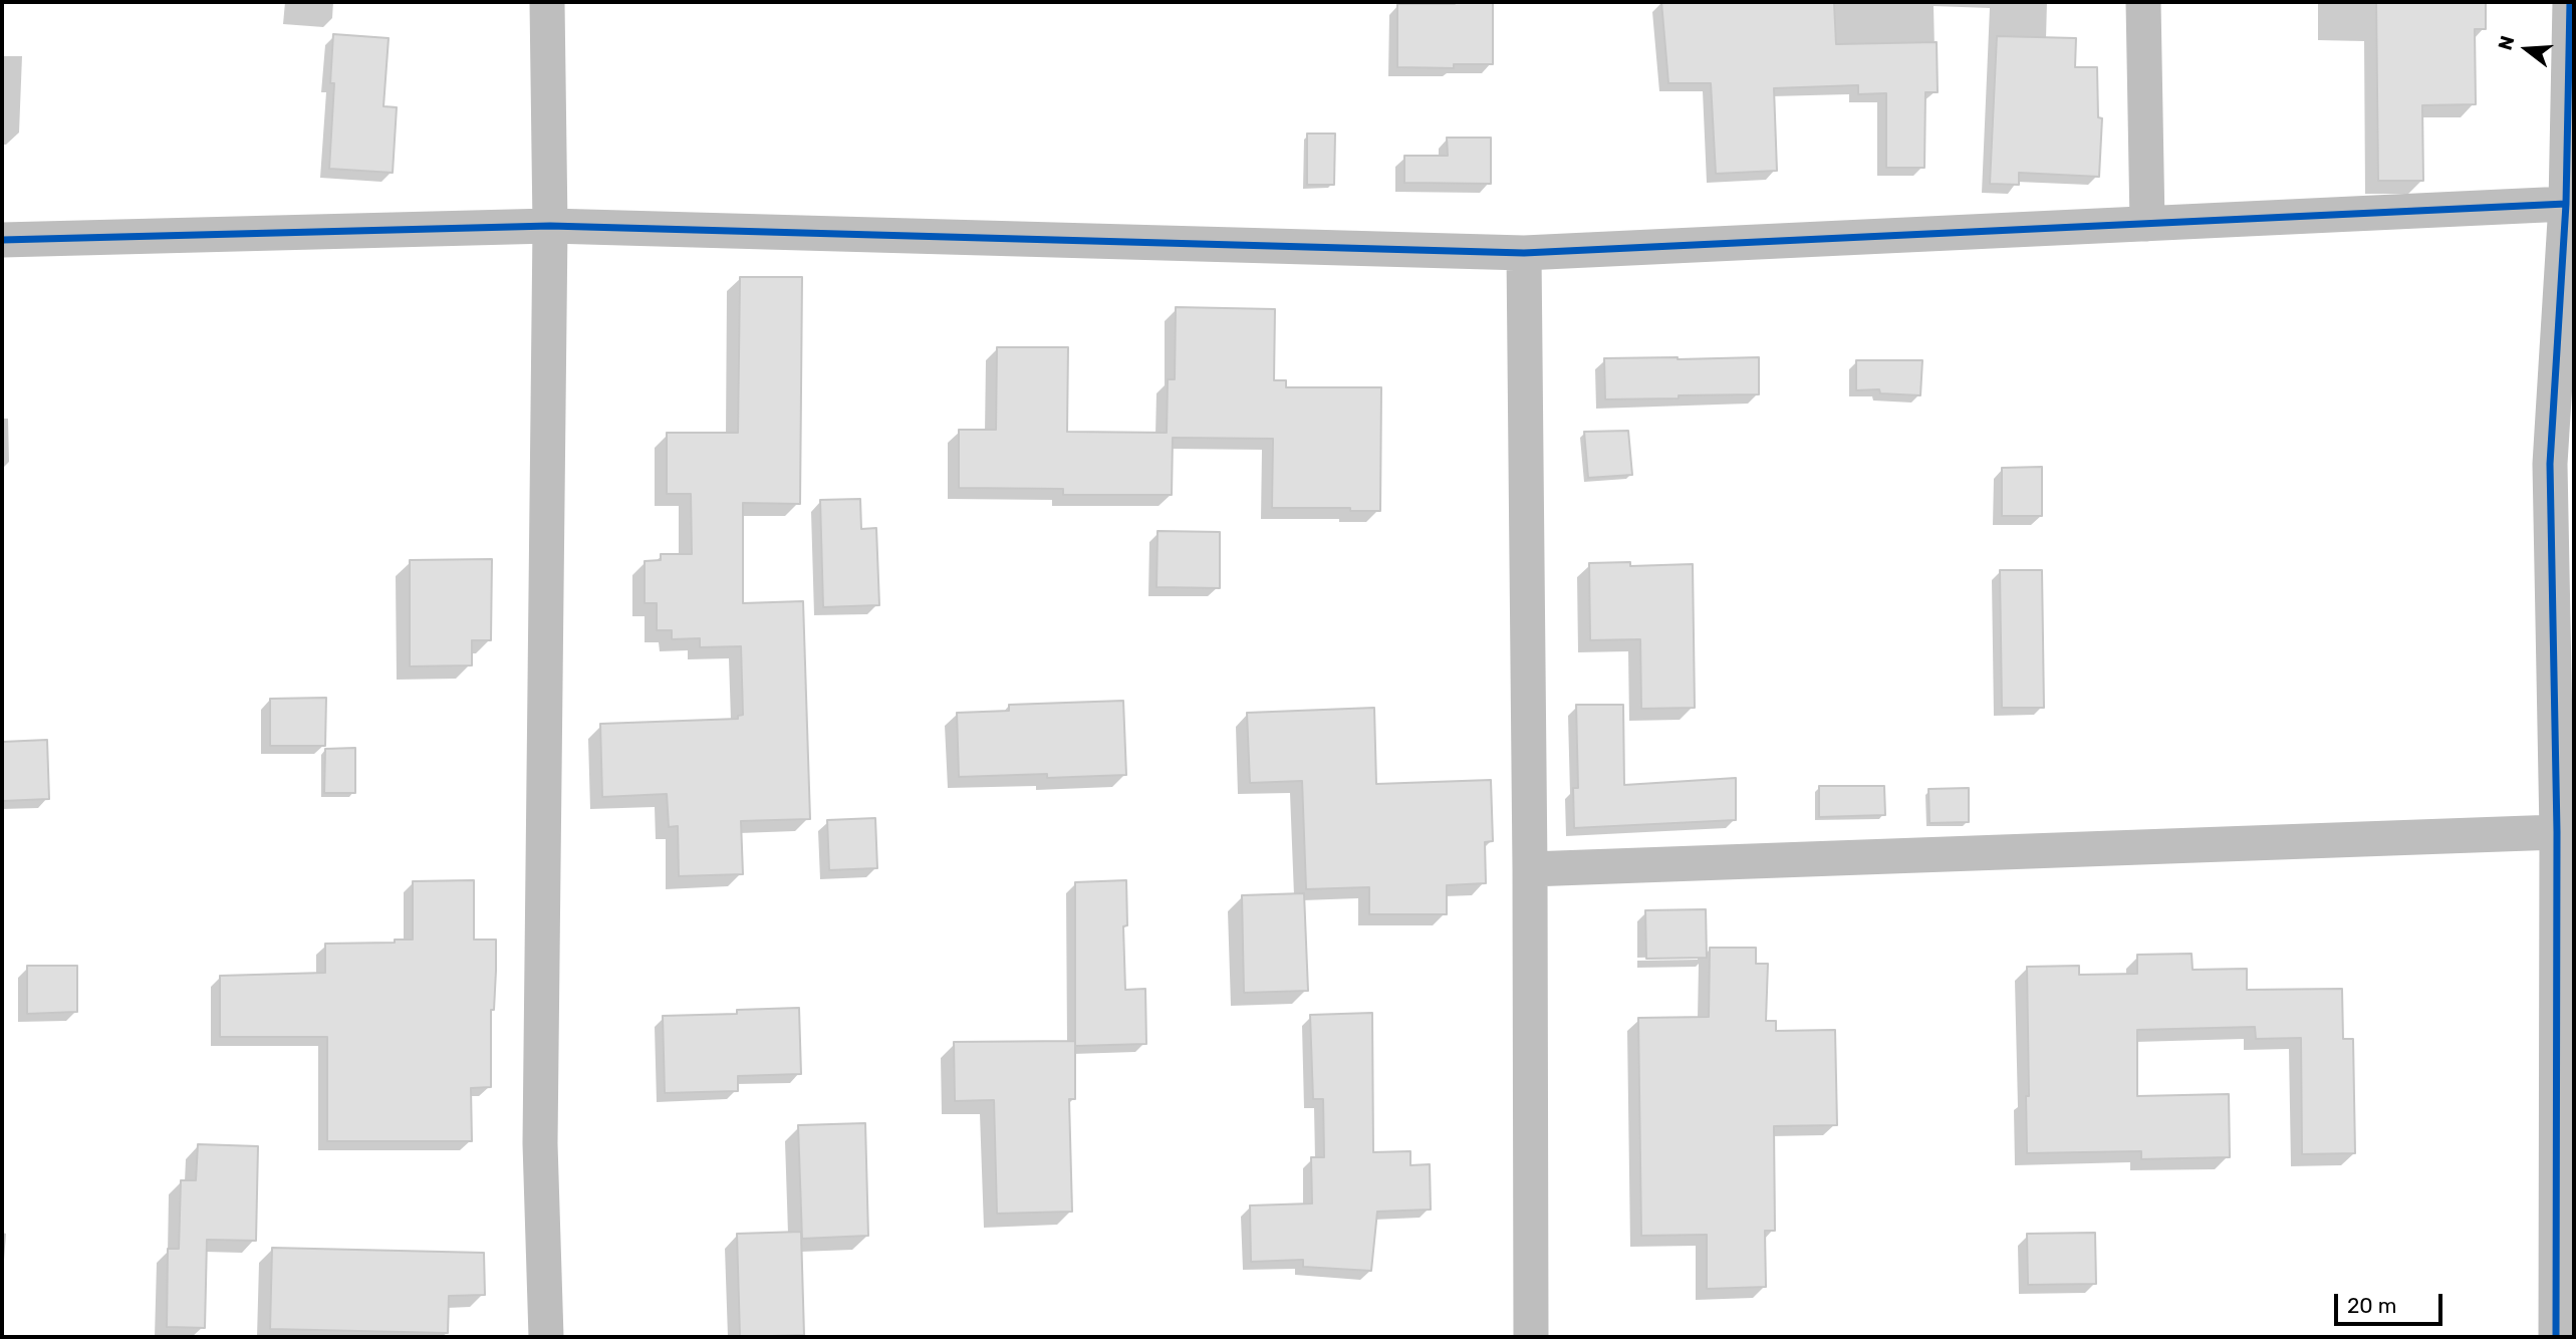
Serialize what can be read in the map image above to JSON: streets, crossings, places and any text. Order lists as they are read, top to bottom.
{
  "scale_bar": "20 m",
  "north": "left"
}
